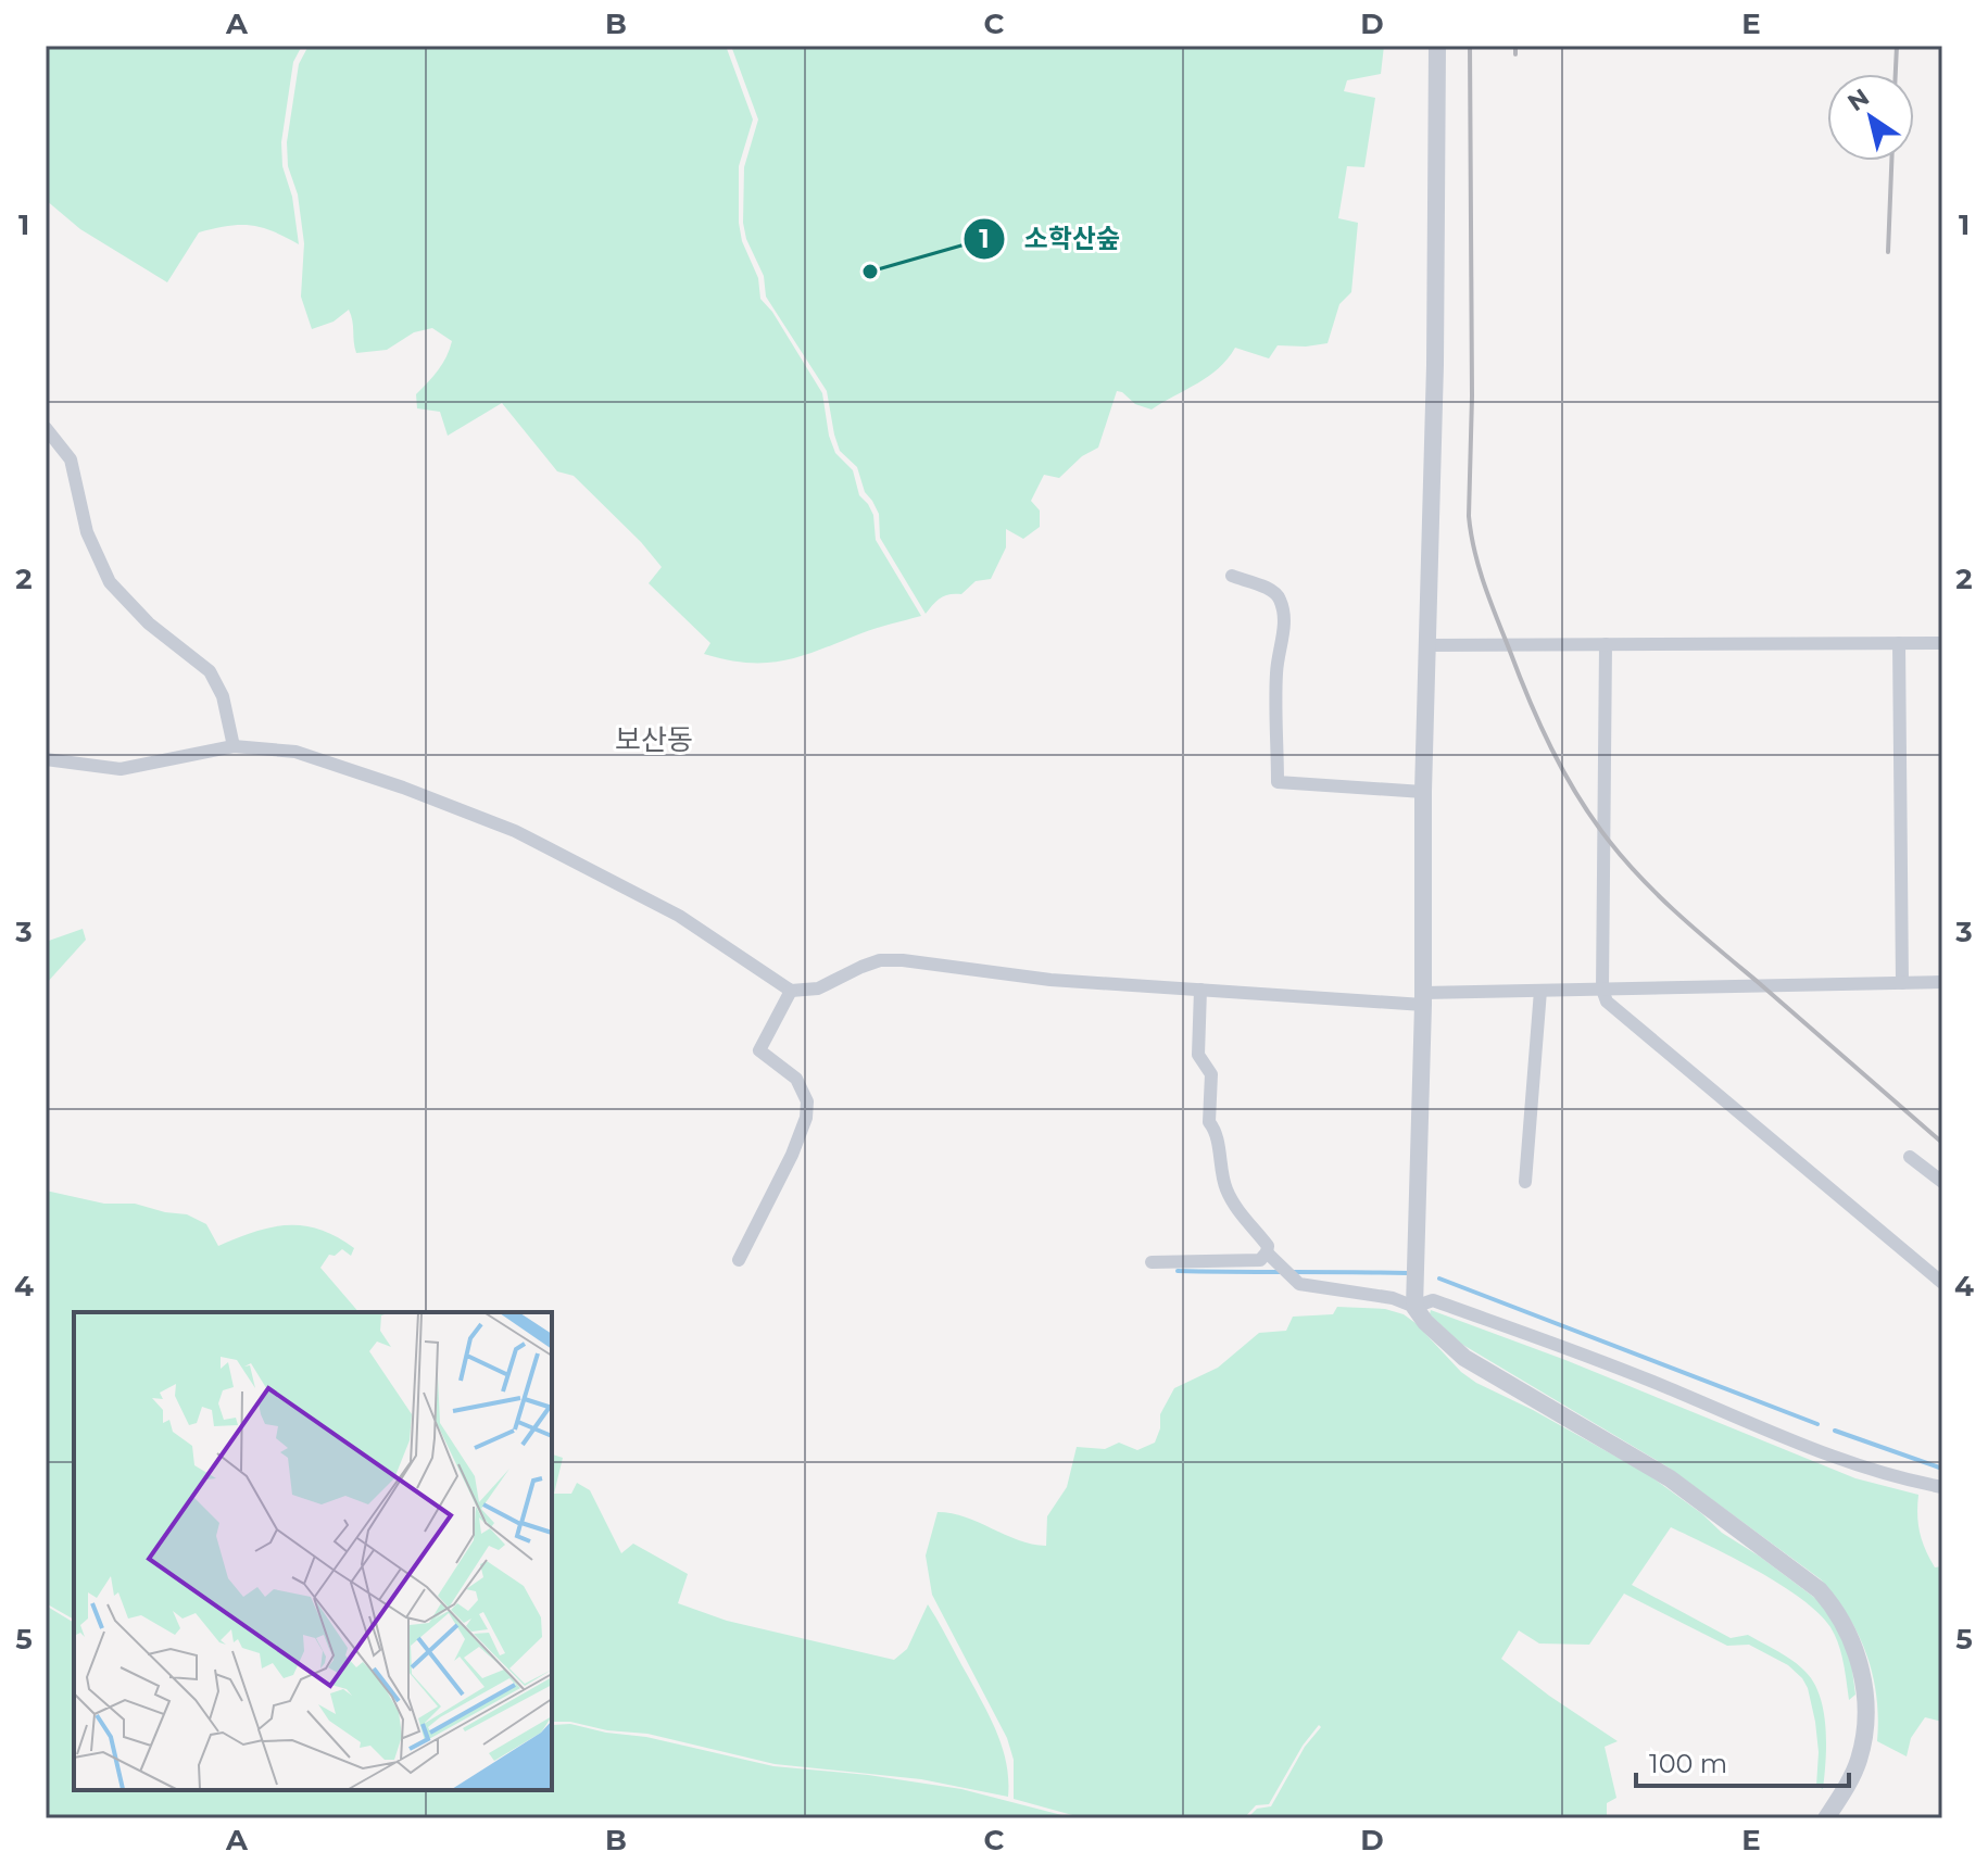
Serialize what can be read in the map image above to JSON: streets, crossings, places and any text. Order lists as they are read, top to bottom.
{
  "districts": ["보산동"],
  "places": ["소학산숲"],
  "scale_bar": "100 m",
  "north": "top left",
  "grid": {
    "columns": [
      "A",
      "B",
      "C",
      "D",
      "E"
    ],
    "rows": [
      "1",
      "2",
      "3",
      "4",
      "5"
    ]
  }
}
